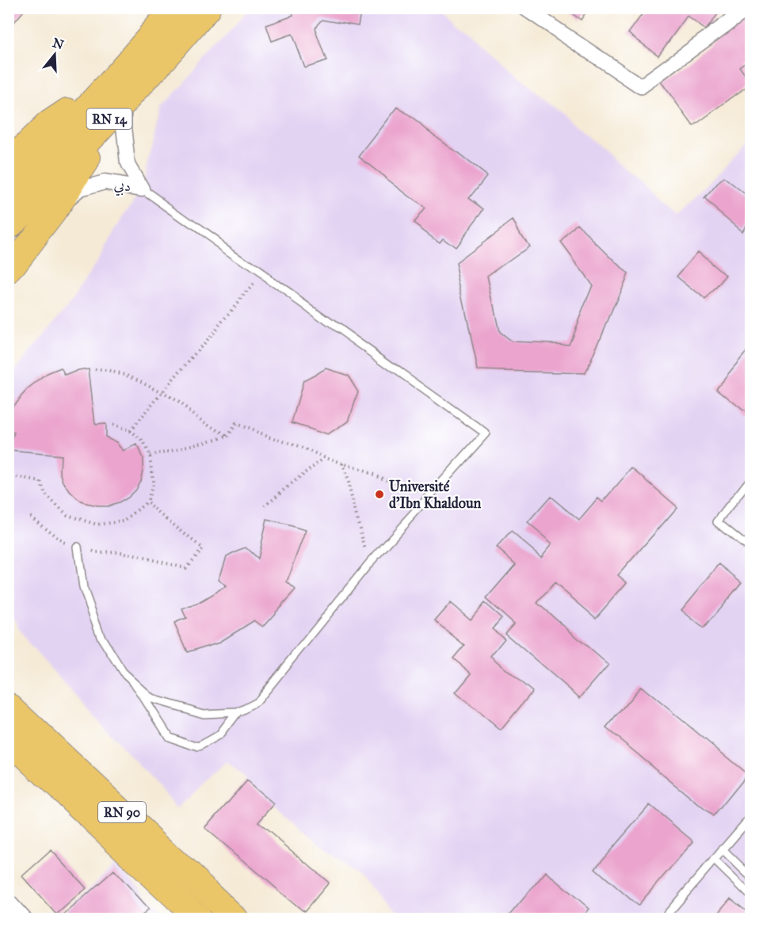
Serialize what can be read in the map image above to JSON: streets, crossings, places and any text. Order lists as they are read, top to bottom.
{
  "streets": {
    "highway": ["RN 14", "RN 90"],
    "street": ["دبي"]
  },
  "crossings": [
    ["RN 14", "دبي"]
  ],
  "places": ["Université d'Ibn Khaldoun"],
  "north": "top"
}
